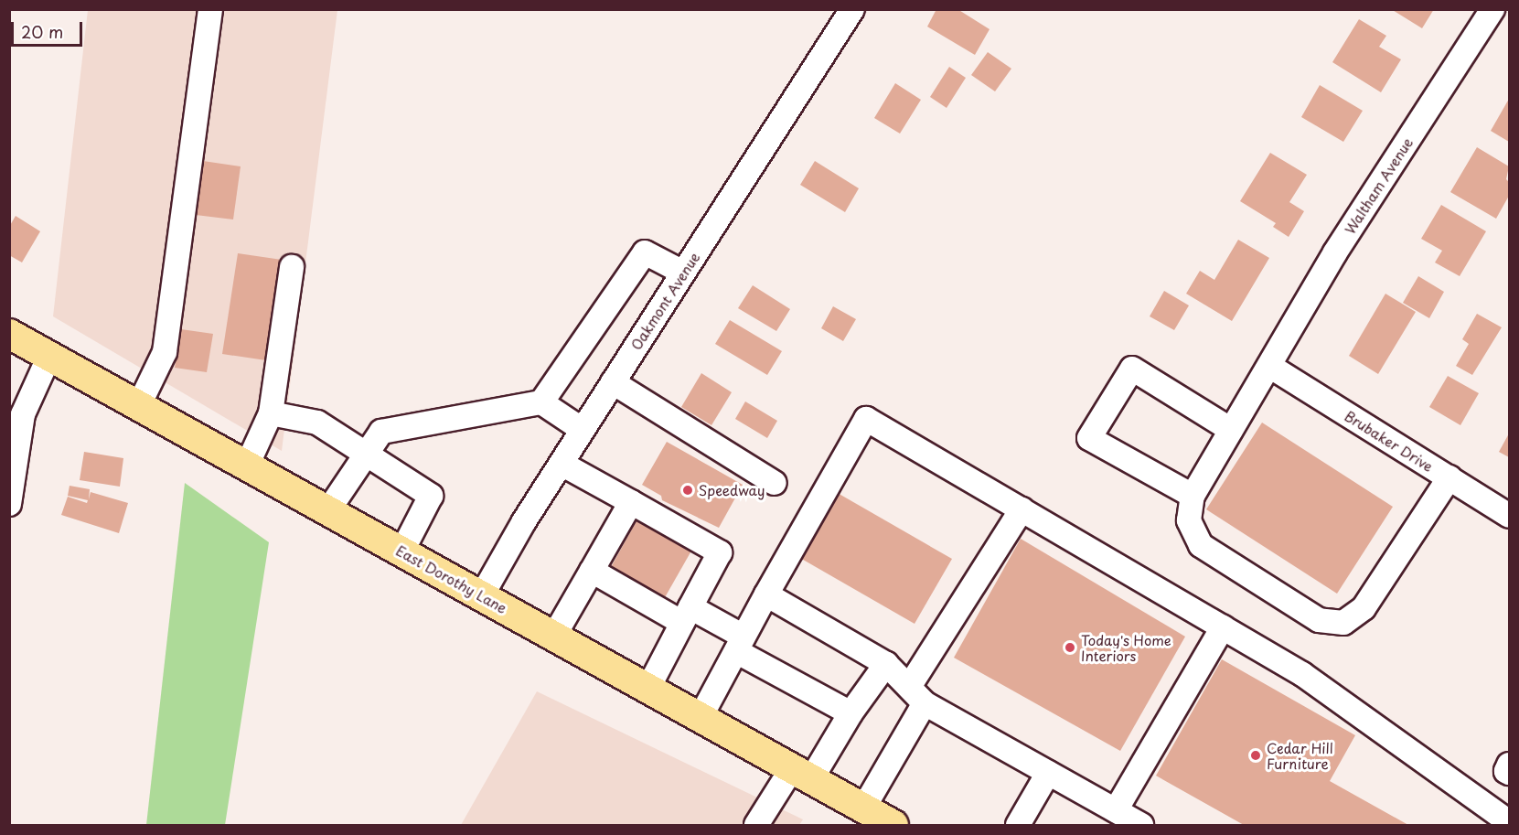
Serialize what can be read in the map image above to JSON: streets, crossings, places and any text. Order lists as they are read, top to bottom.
{
  "streets": {
    "main road": ["East Dorothy Lane"],
    "street": ["Waltham Avenue", "Oakmont Avenue", "Brubaker Drive"]
  },
  "crossings": [
    ["Waltham Avenue", "Brubaker Drive"],
    ["Oakmont Avenue", "East Dorothy Lane"]
  ],
  "places": ["Speedway", "Today's Home Interiors", "Cedar Hill Furniture"],
  "scale_bar": "20 m"
}
